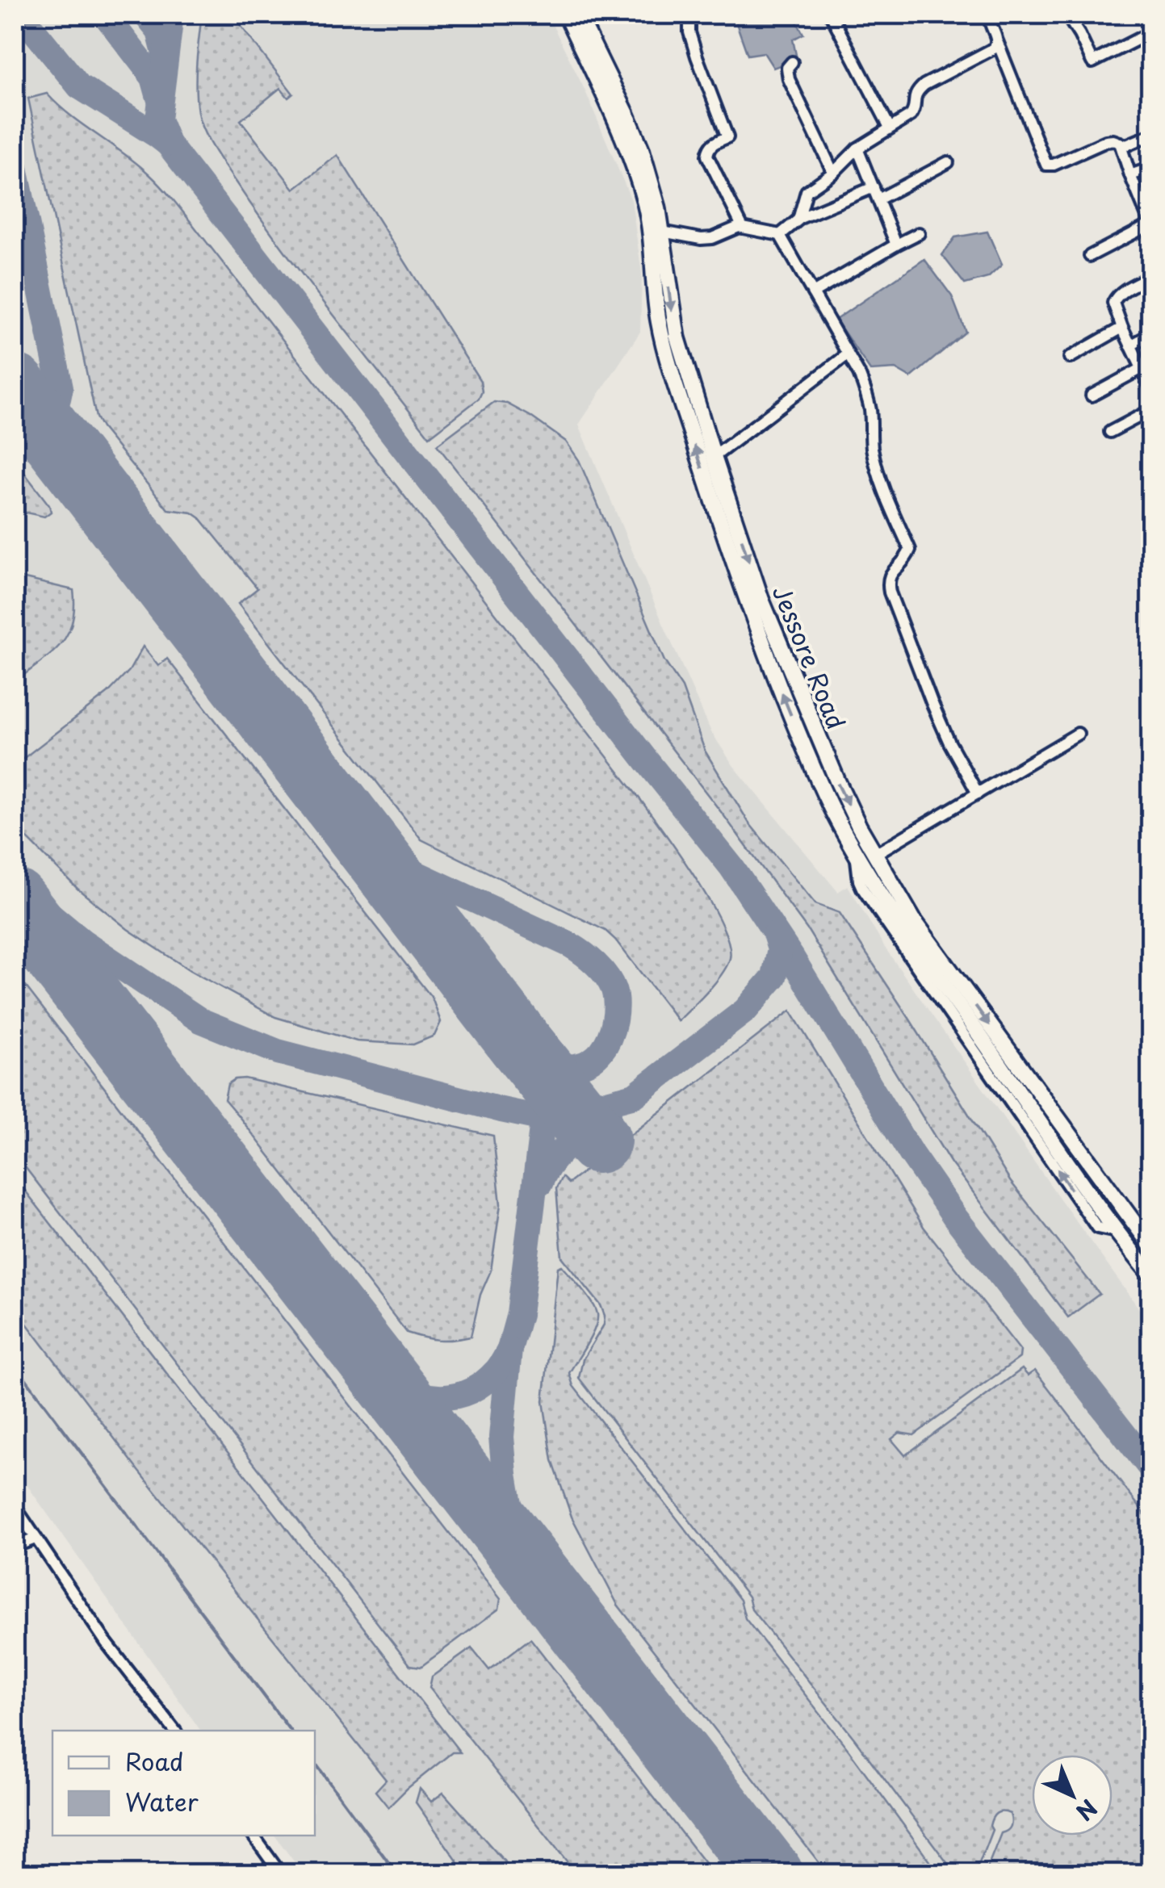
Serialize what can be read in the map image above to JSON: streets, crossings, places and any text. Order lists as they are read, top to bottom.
{
  "streets": {
    "highway": ["Jessore Road"]
  },
  "legend": ["Road", "Water"],
  "north": "bottom right"
}
